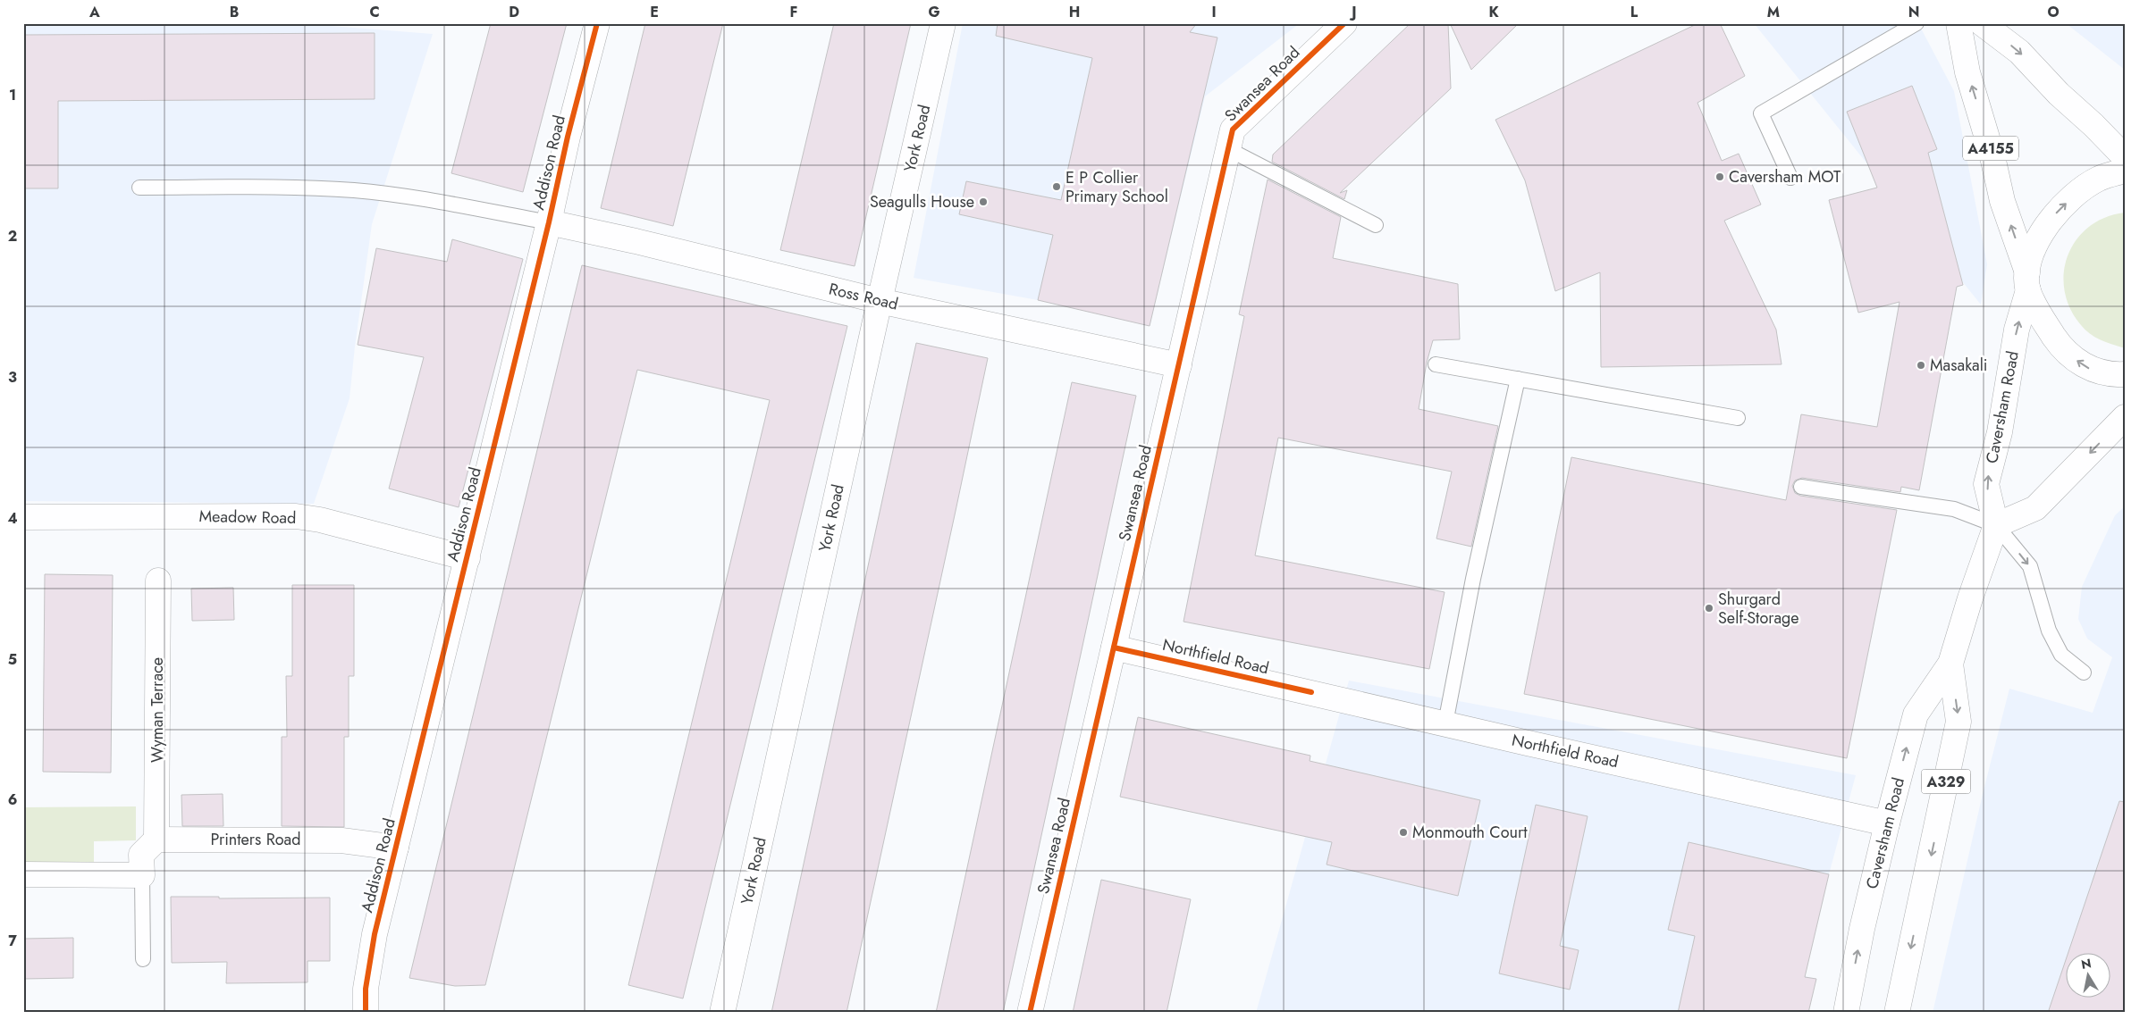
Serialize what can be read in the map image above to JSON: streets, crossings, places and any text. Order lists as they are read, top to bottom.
{
  "streets": {
    "street": [
      "Swansea Road",
      "York Road",
      "A4155",
      "Addison Road",
      "Ross Road",
      "Caversham Road",
      "Meadow Road",
      "Northfield Road",
      "Wyman Terrace",
      "A329",
      "Printers Road"
    ]
  },
  "crossings": [
    ["Swansea Road", "Ross Road"],
    ["Swansea Road", "Northfield Road"],
    ["York Road", "Ross Road"],
    ["A4155", "Caversham Road"],
    ["Addison Road", "Ross Road"],
    ["Addison Road", "Meadow Road"],
    ["Addison Road", "Printers Road"],
    ["Caversham Road", "Northfield Road"],
    ["Wyman Terrace", "Printers Road"]
  ],
  "places": [
    "Caversham MOT",
    "E P Collier Primary School",
    "Seagulls House",
    "Masakali",
    "Shurgard Self-Storage",
    "Monmouth Court"
  ],
  "north": "top",
  "grid": {
    "columns": [
      "A",
      "B",
      "C",
      "D",
      "E",
      "F",
      "G",
      "H",
      "I",
      "J",
      "K",
      "L",
      "M",
      "N",
      "O"
    ],
    "rows": [
      "1",
      "2",
      "3",
      "4",
      "5",
      "6",
      "7"
    ]
  }
}
